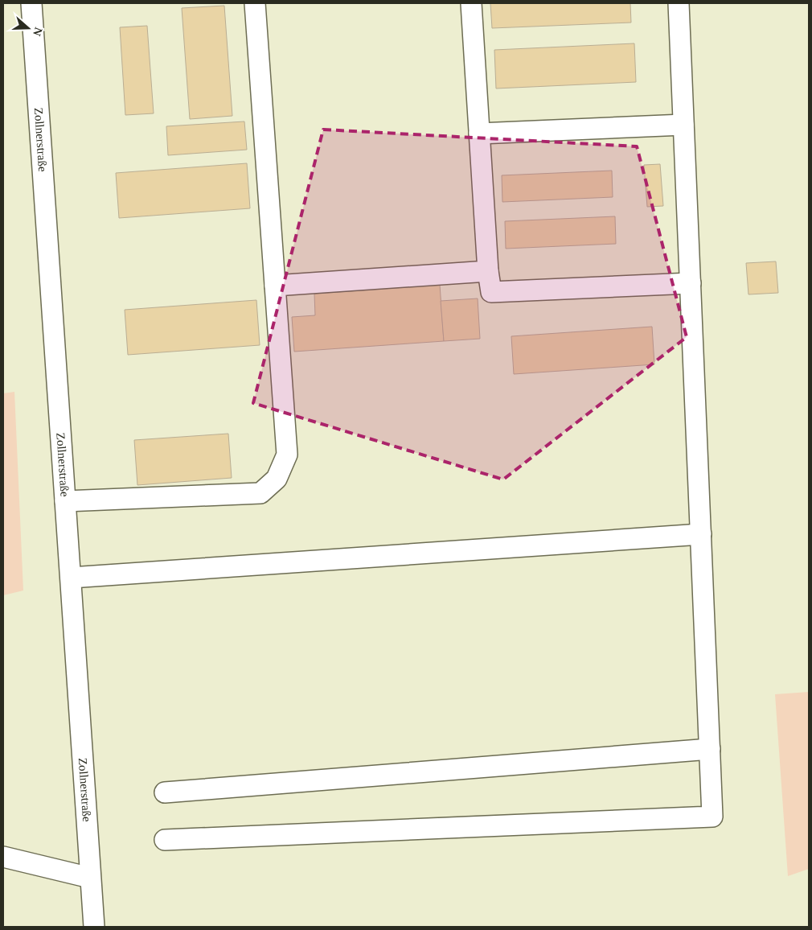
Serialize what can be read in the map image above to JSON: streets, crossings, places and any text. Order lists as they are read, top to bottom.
{
  "streets": {
    "street": ["Zollnerstraße"]
  },
  "north": "right"
}
